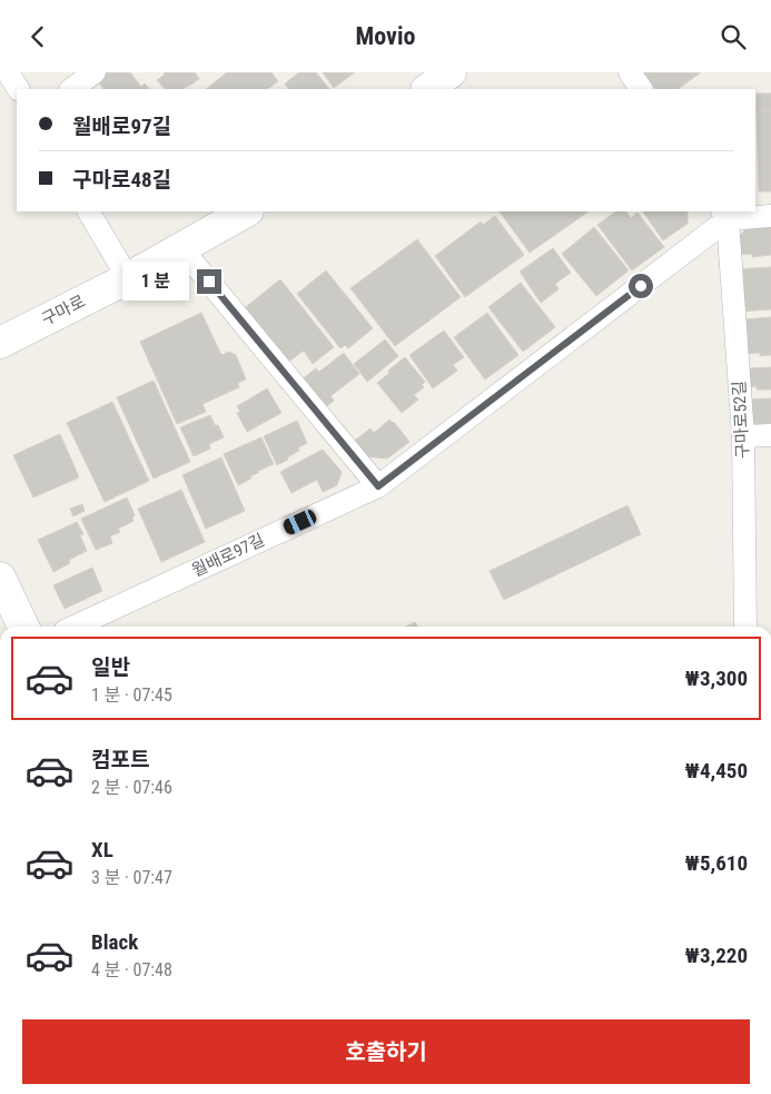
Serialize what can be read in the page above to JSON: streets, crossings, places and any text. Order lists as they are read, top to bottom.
{
  "streets": {
    "main road": ["구마로"],
    "street": ["구마로52길", "월배로97길"]
  },
  "crossings": [
    ["구마로52길", "월배로97길"]
  ],
  "page": {
    "header": "Movio",
    "banner": ["월배로97길", "구마로48길"],
    "bubble": "1 분",
    "list": [
      {
        "name": "일반",
        "note": "1 분 · 07:45",
        "value": "₩3,300"
      },
      {
        "name": "컴포트",
        "note": "2 분 · 07:46",
        "value": "₩4,450"
      },
      {
        "name": "XL",
        "note": "3 분 · 07:47",
        "value": "₩5,610"
      },
      {
        "name": "Black",
        "note": "4 분 · 07:48",
        "value": "₩3,220"
      }
    ],
    "buttons": "호출하기"
  }
}
